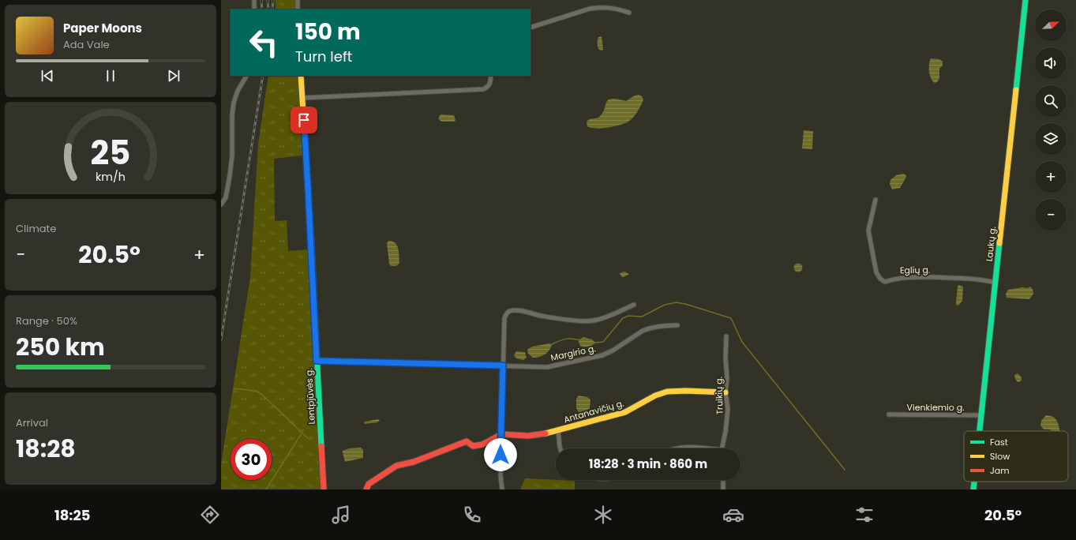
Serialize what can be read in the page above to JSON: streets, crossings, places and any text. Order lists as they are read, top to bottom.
{
  "streets": {
    "street": [
      "Laukų g.",
      "Eglių g.",
      "Margirio g.",
      "Truikių g.",
      "Lentpjūvės g.",
      "Vienkiemio g.",
      "Antanavičių g."
    ]
  },
  "crossings": [
    ["Laukų g.", "Eglių g."],
    ["Laukų g.", "Vienkiemio g."],
    ["Margirio g.", "Lentpjūvės g."],
    ["Truikių g.", "Antanavičių g."]
  ],
  "legend": ["Fast", "Slow", "Jam"],
  "north": "top right",
  "page": {
    "map_buttons": ["+", "−"],
    "turn": ["150 m", "Turn left"],
    "song": ["Paper Moons", "Ada Vale"],
    "tile": [
      "Climate",
      ["Range · 50%", "250 km"],
      ["Arrival", "18:28"]
    ],
    "heat": ["−", "20.5°", "+"],
    "limit": "30",
    "trip": "18:28 · 3 min · 860 m",
    "tabs": ["18:25", "20.5°"],
    "gauge": ["25", "km/h"]
  }
}
